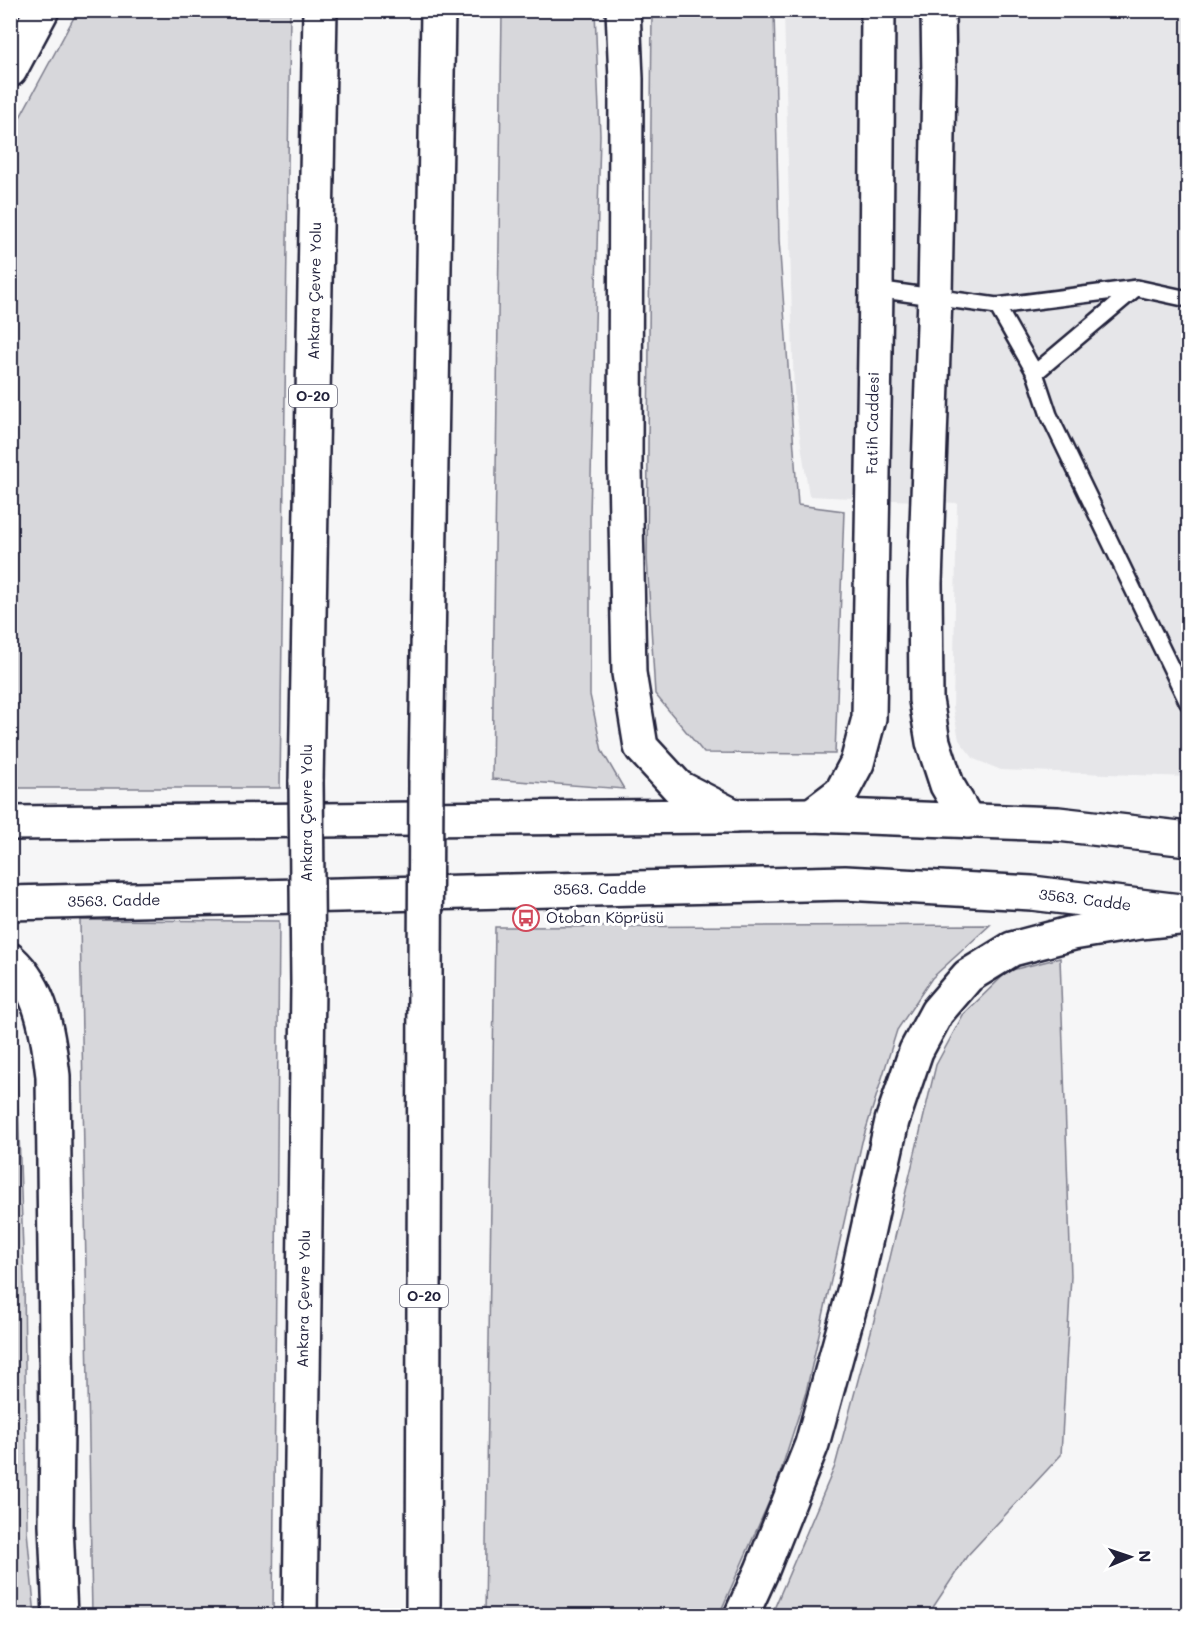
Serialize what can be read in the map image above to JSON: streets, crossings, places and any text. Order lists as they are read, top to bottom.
{
  "streets": {
    "main road": [
      "Ankara Çevre Yolu",
      "O-20",
      "Fatih Caddesi",
      "3563. Cadde"
    ]
  },
  "places": {
    "bus stop": ["Otoban Köprüsü"]
  },
  "north": "right"
}
